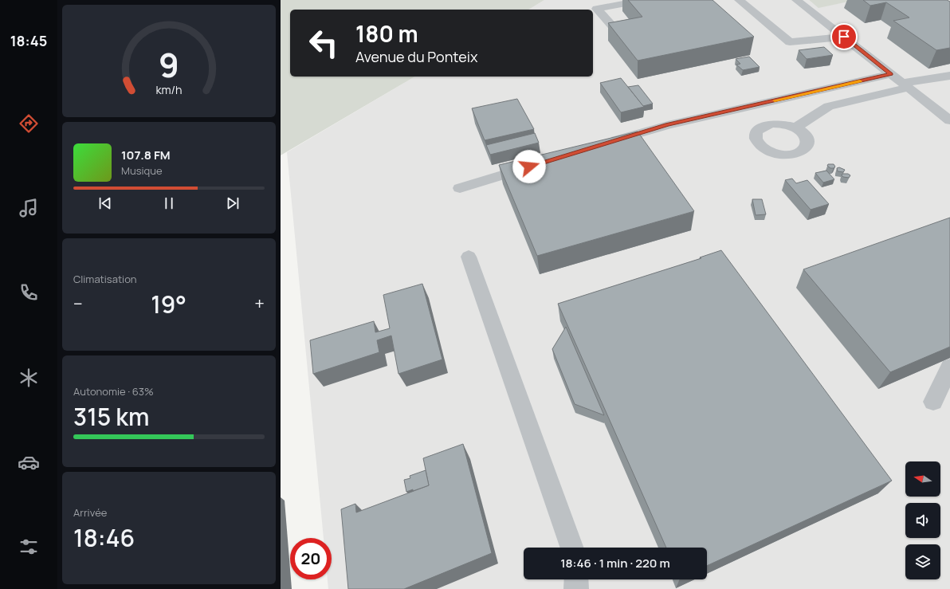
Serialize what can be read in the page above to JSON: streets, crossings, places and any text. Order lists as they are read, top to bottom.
{
  "north": "left",
  "page": {
    "tabs": "18:45",
    "turn": ["180 m", "Avenue du Ponteix"],
    "song": ["107.8 FM", "Musique"],
    "tile": [
      "Climatisation",
      ["Autonomie · 63%", "315 km"],
      ["Arrivée", "18:46"]
    ],
    "heat": ["−", "19°", "+"],
    "limit": "20",
    "trip": "18:46 · 1 min · 220 m",
    "gauge": ["9", "km/h"]
  }
}
